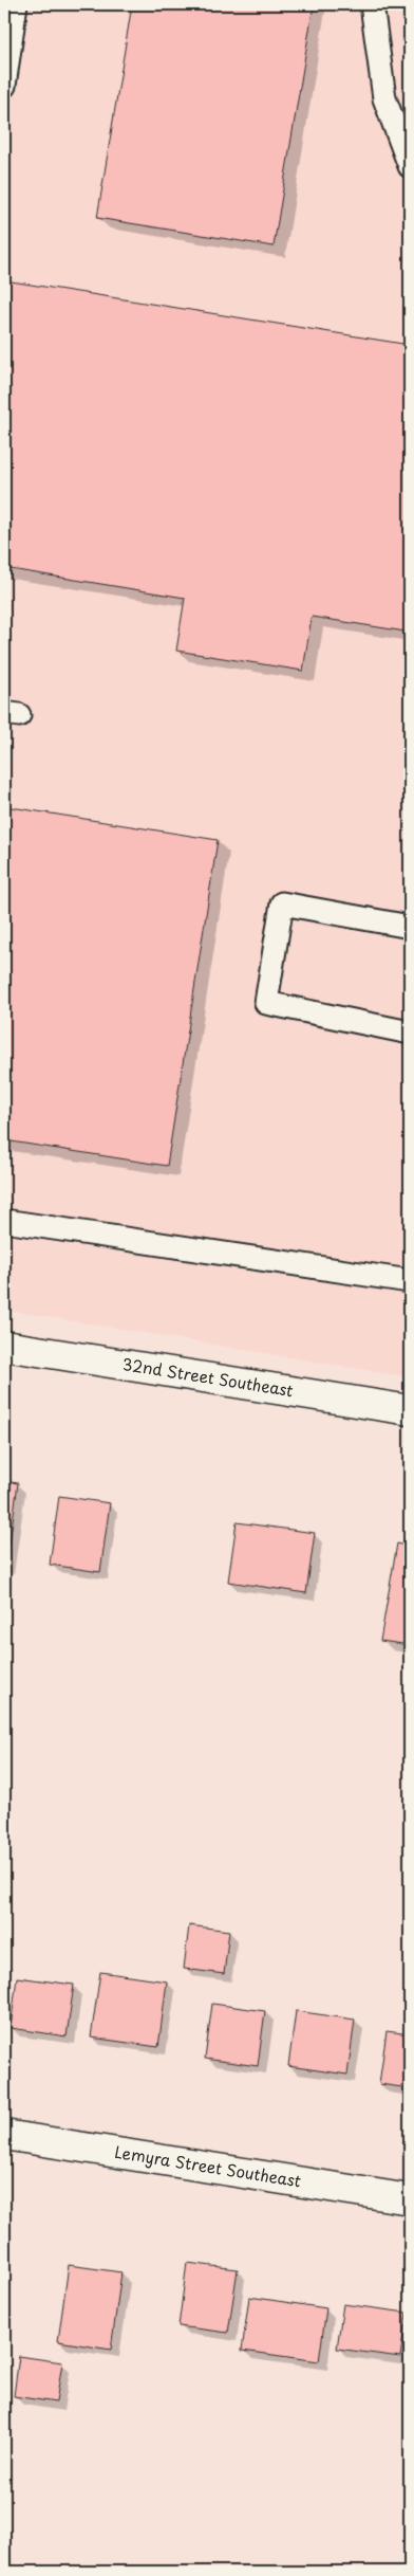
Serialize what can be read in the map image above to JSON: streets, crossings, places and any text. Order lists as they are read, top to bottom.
{
  "streets": {
    "street": ["32nd Street Southeast", "Lemyra Street Southeast"]
  }
}
